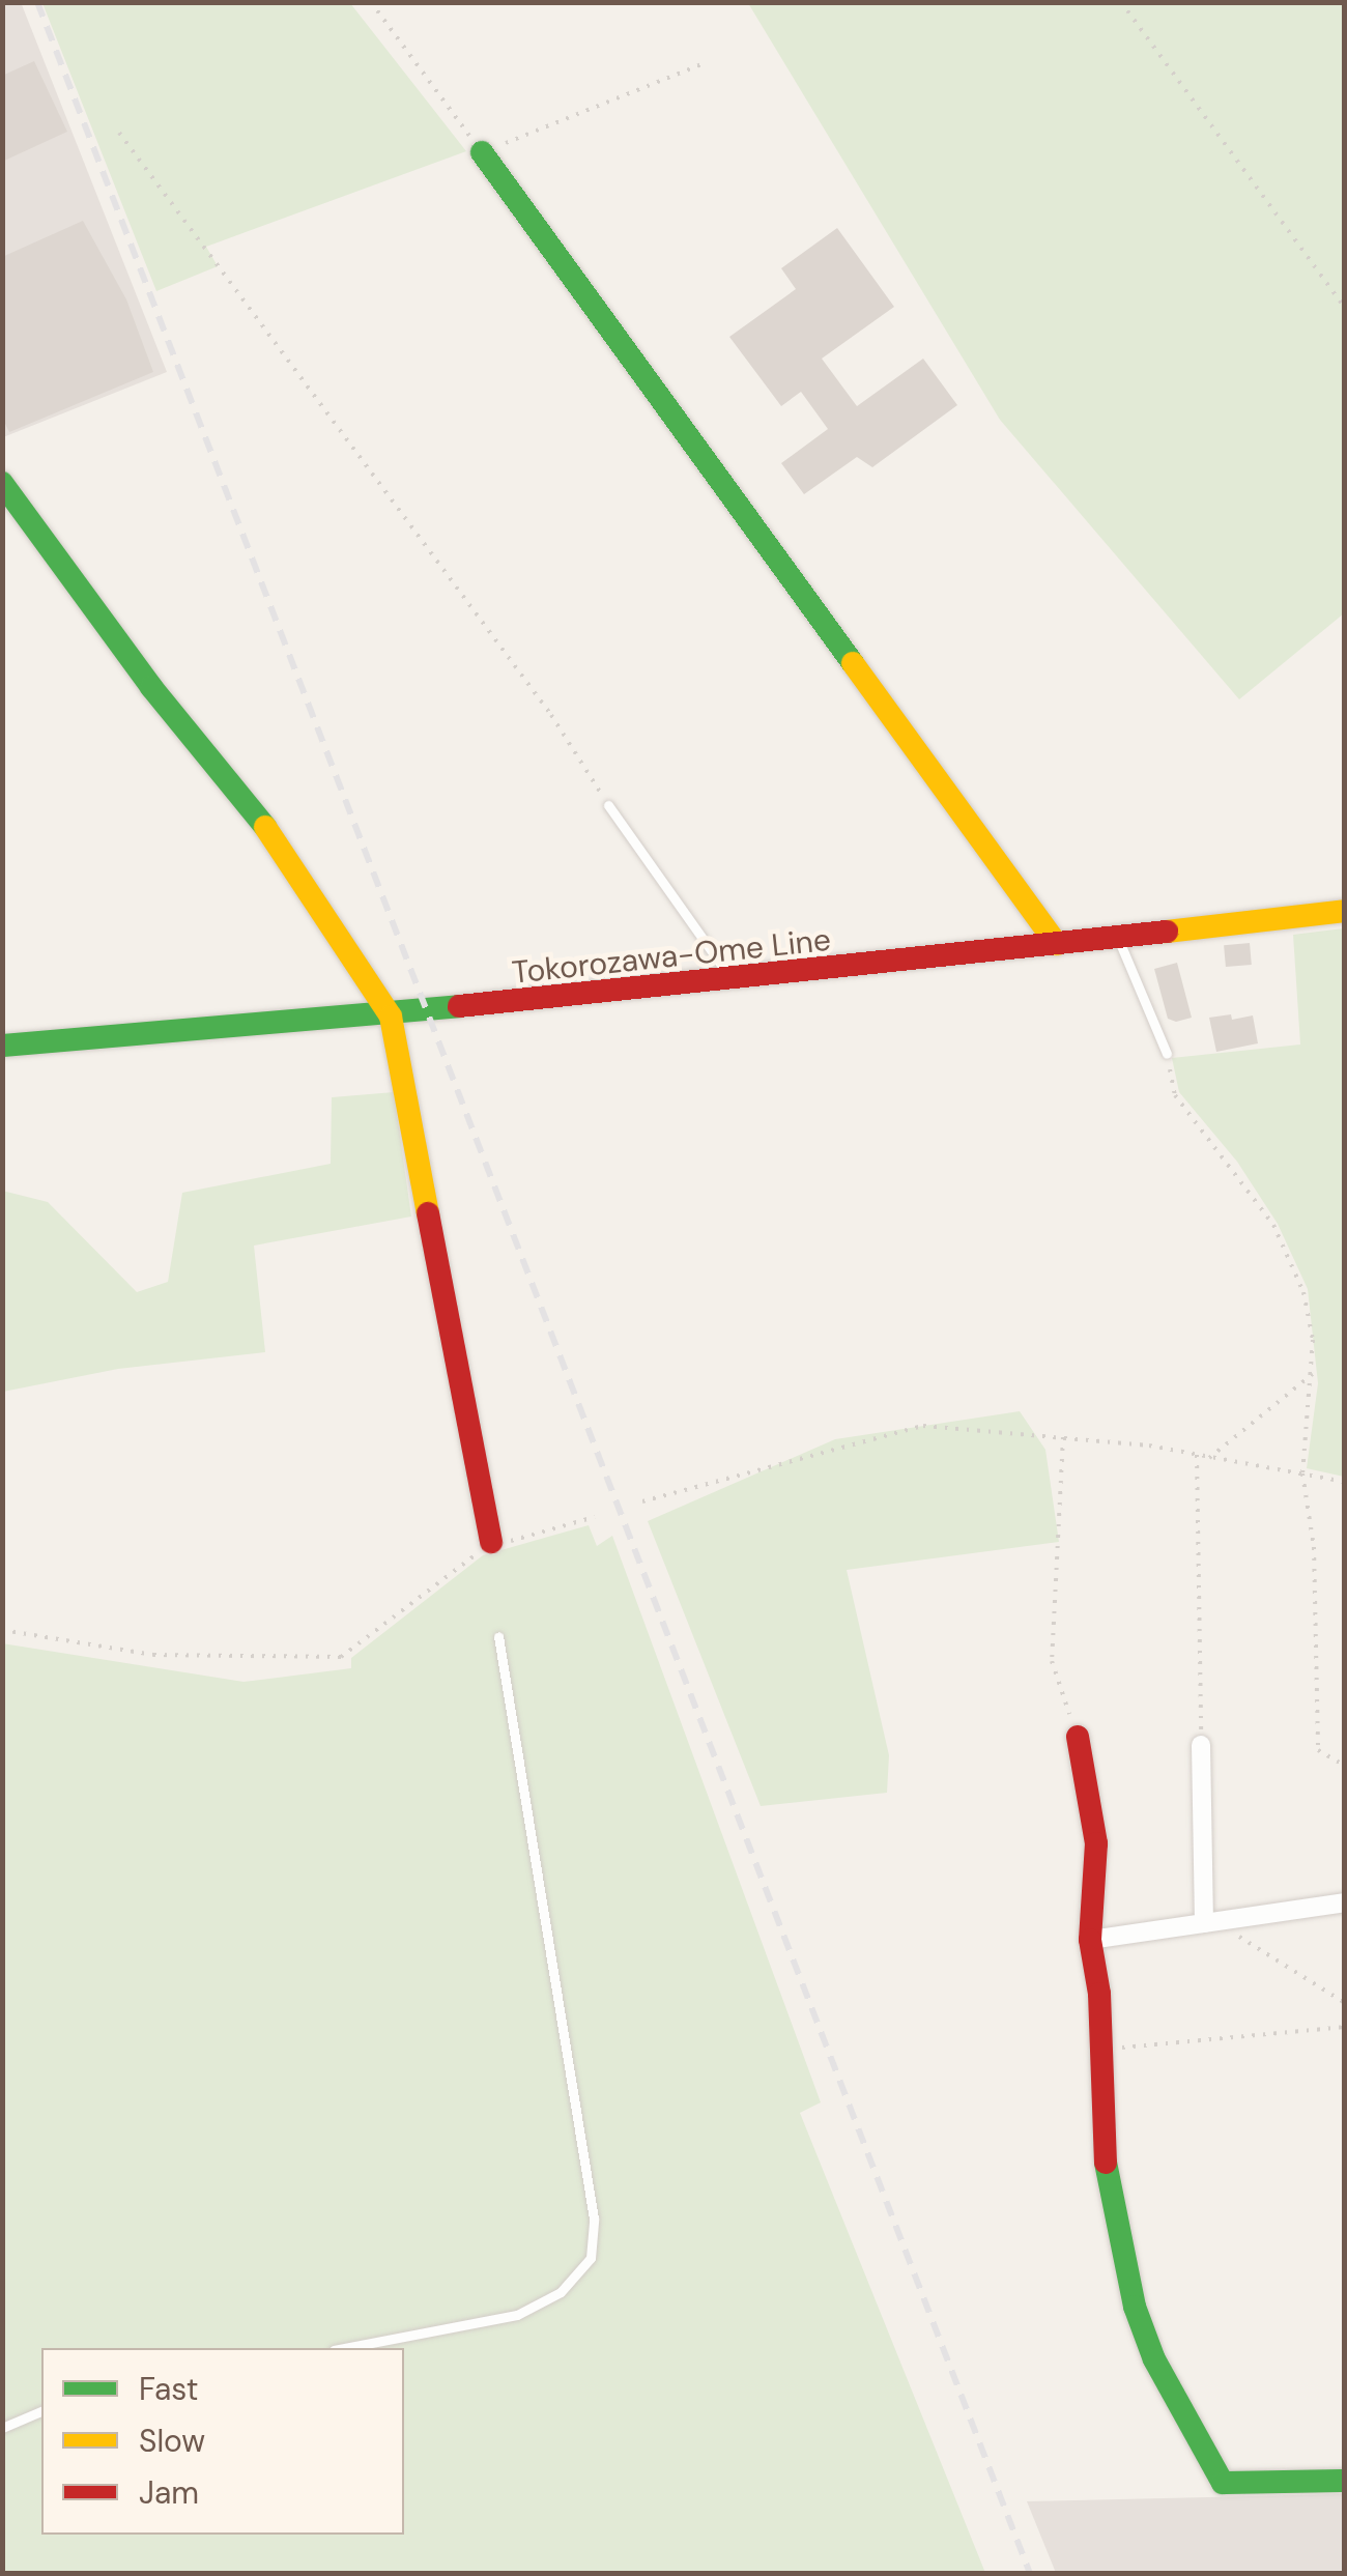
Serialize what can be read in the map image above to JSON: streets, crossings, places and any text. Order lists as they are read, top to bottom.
{
  "streets": {
    "street": ["Tokorozawa-Ome Line"]
  },
  "legend": ["Fast", "Slow", "Jam"]
}
